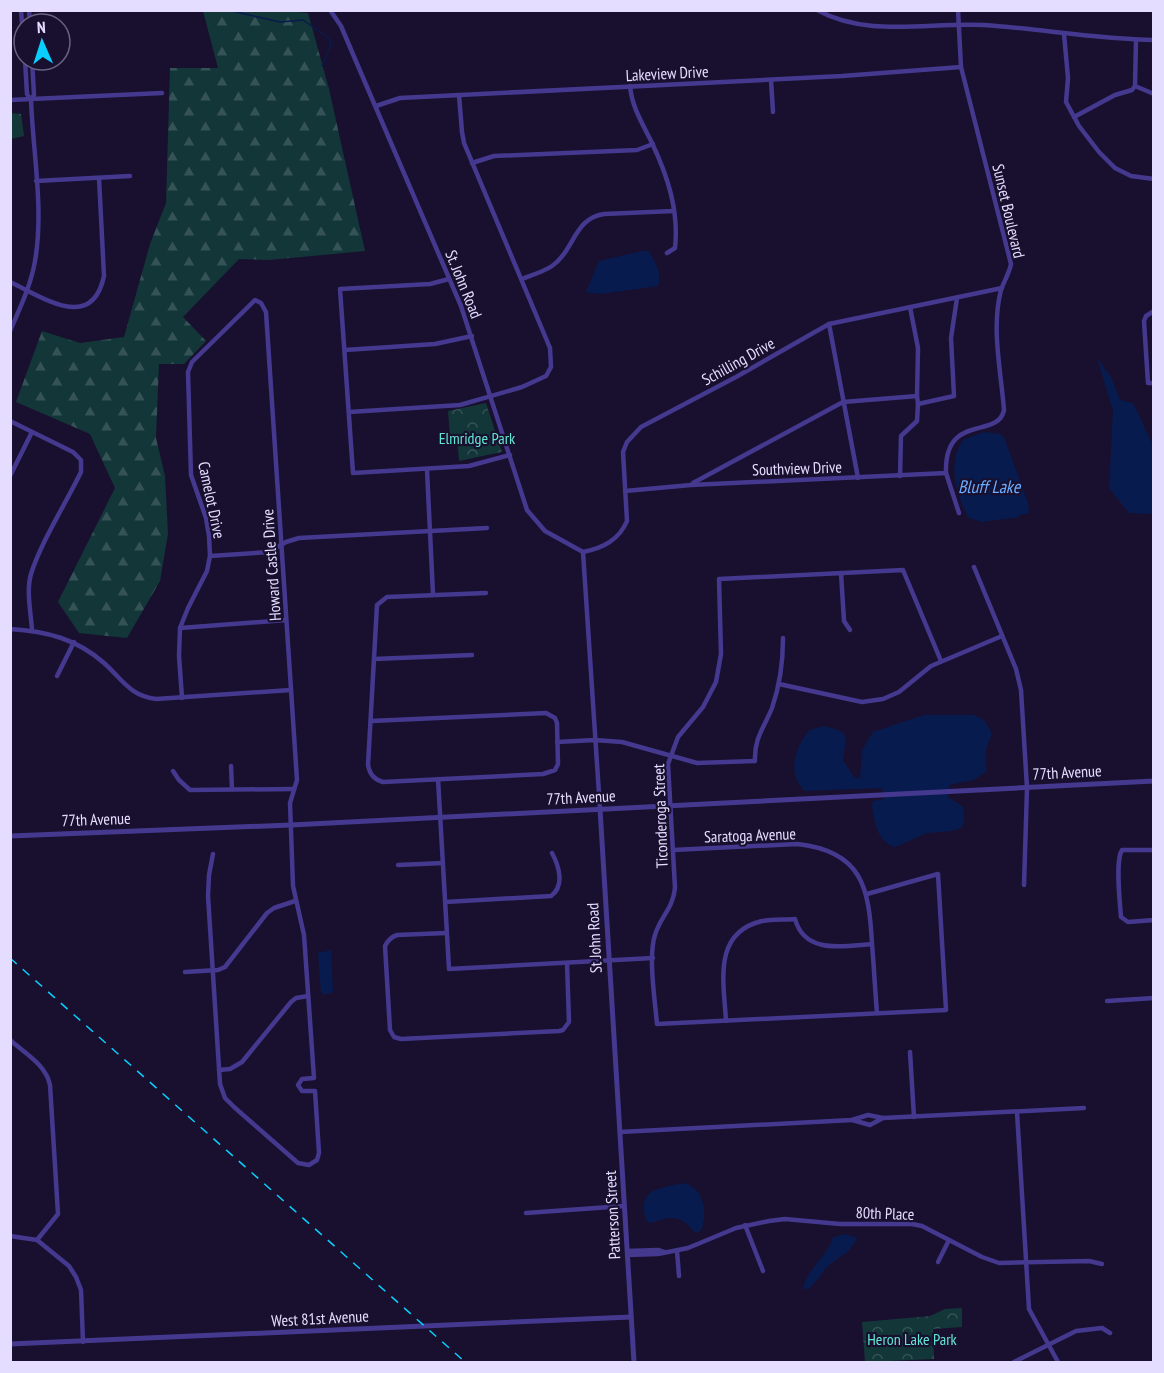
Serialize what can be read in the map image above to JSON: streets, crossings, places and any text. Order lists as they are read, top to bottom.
{
  "streets": {
    "street": [
      "Lakeview Drive",
      "Sunset Boulevard",
      "St. John Road",
      "Schilling Drive",
      "Southview Drive",
      "Camelot Drive",
      "Howard Castle Drive",
      "77th Avenue",
      "Ticonderoga Street",
      "Saratoga Avenue",
      "St John Road",
      "80th Place",
      "Patterson Street",
      "West 81st Avenue"
    ]
  },
  "crossings": [
    ["Lakeview Drive", "Sunset Boulevard"],
    ["Lakeview Drive", "St. John Road"],
    ["Sunset Boulevard", "Schilling Drive"],
    ["Sunset Boulevard", "Southview Drive"],
    ["St. John Road", "Schilling Drive"],
    ["Schilling Drive", "Southview Drive"],
    ["Camelot Drive", "Howard Castle Drive"],
    ["Howard Castle Drive", "77th Avenue"],
    ["77th Avenue", "Ticonderoga Street"],
    ["77th Avenue", "St John Road"],
    ["Ticonderoga Street", "Saratoga Avenue"],
    ["St John Road", "Patterson Street"],
    ["80th Place", "Patterson Street"],
    ["Patterson Street", "West 81st Avenue"]
  ],
  "water": ["Bluff Lake"],
  "parks": ["Elmridge Park", "Heron Lake Park"],
  "north": "top"
}
